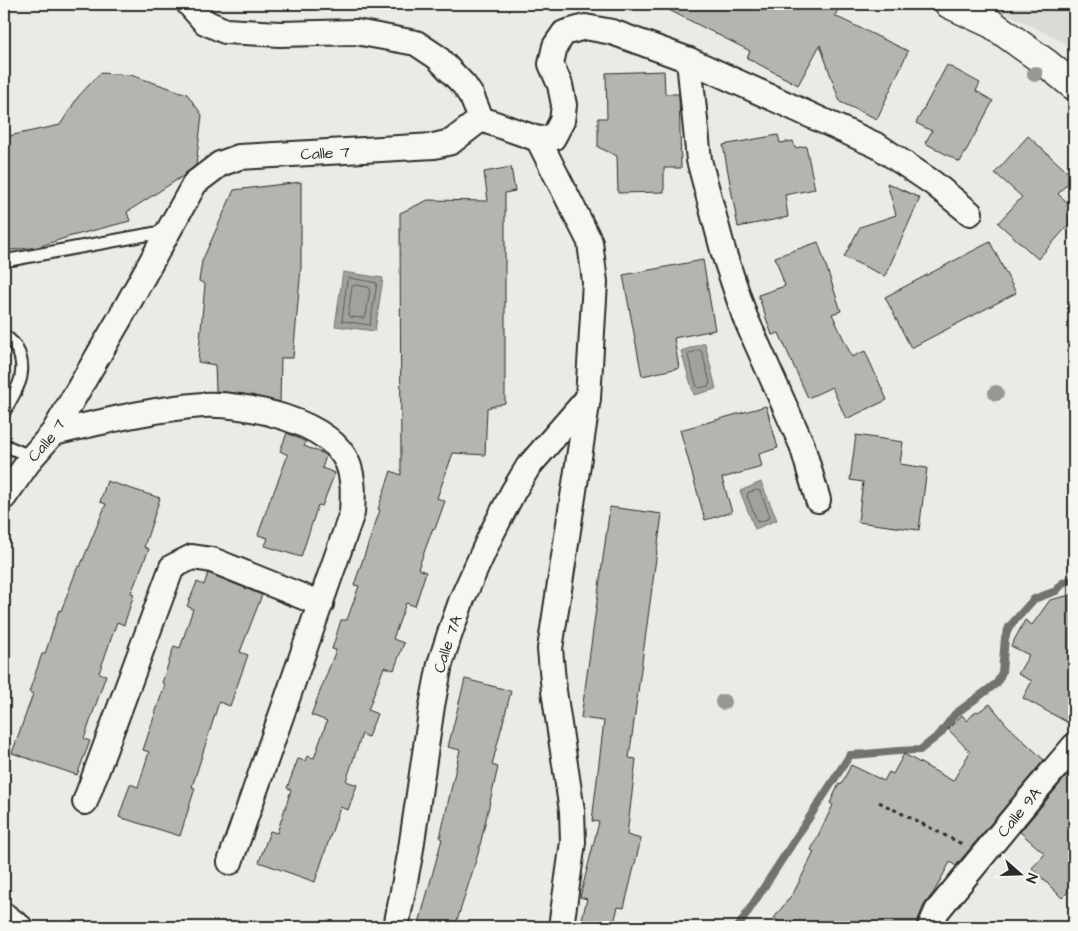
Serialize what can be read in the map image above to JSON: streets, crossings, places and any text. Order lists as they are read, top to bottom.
{
  "streets": {
    "street": ["Calle 7", "Calle 7A", "Calle 9A"]
  },
  "north": "right"
}
